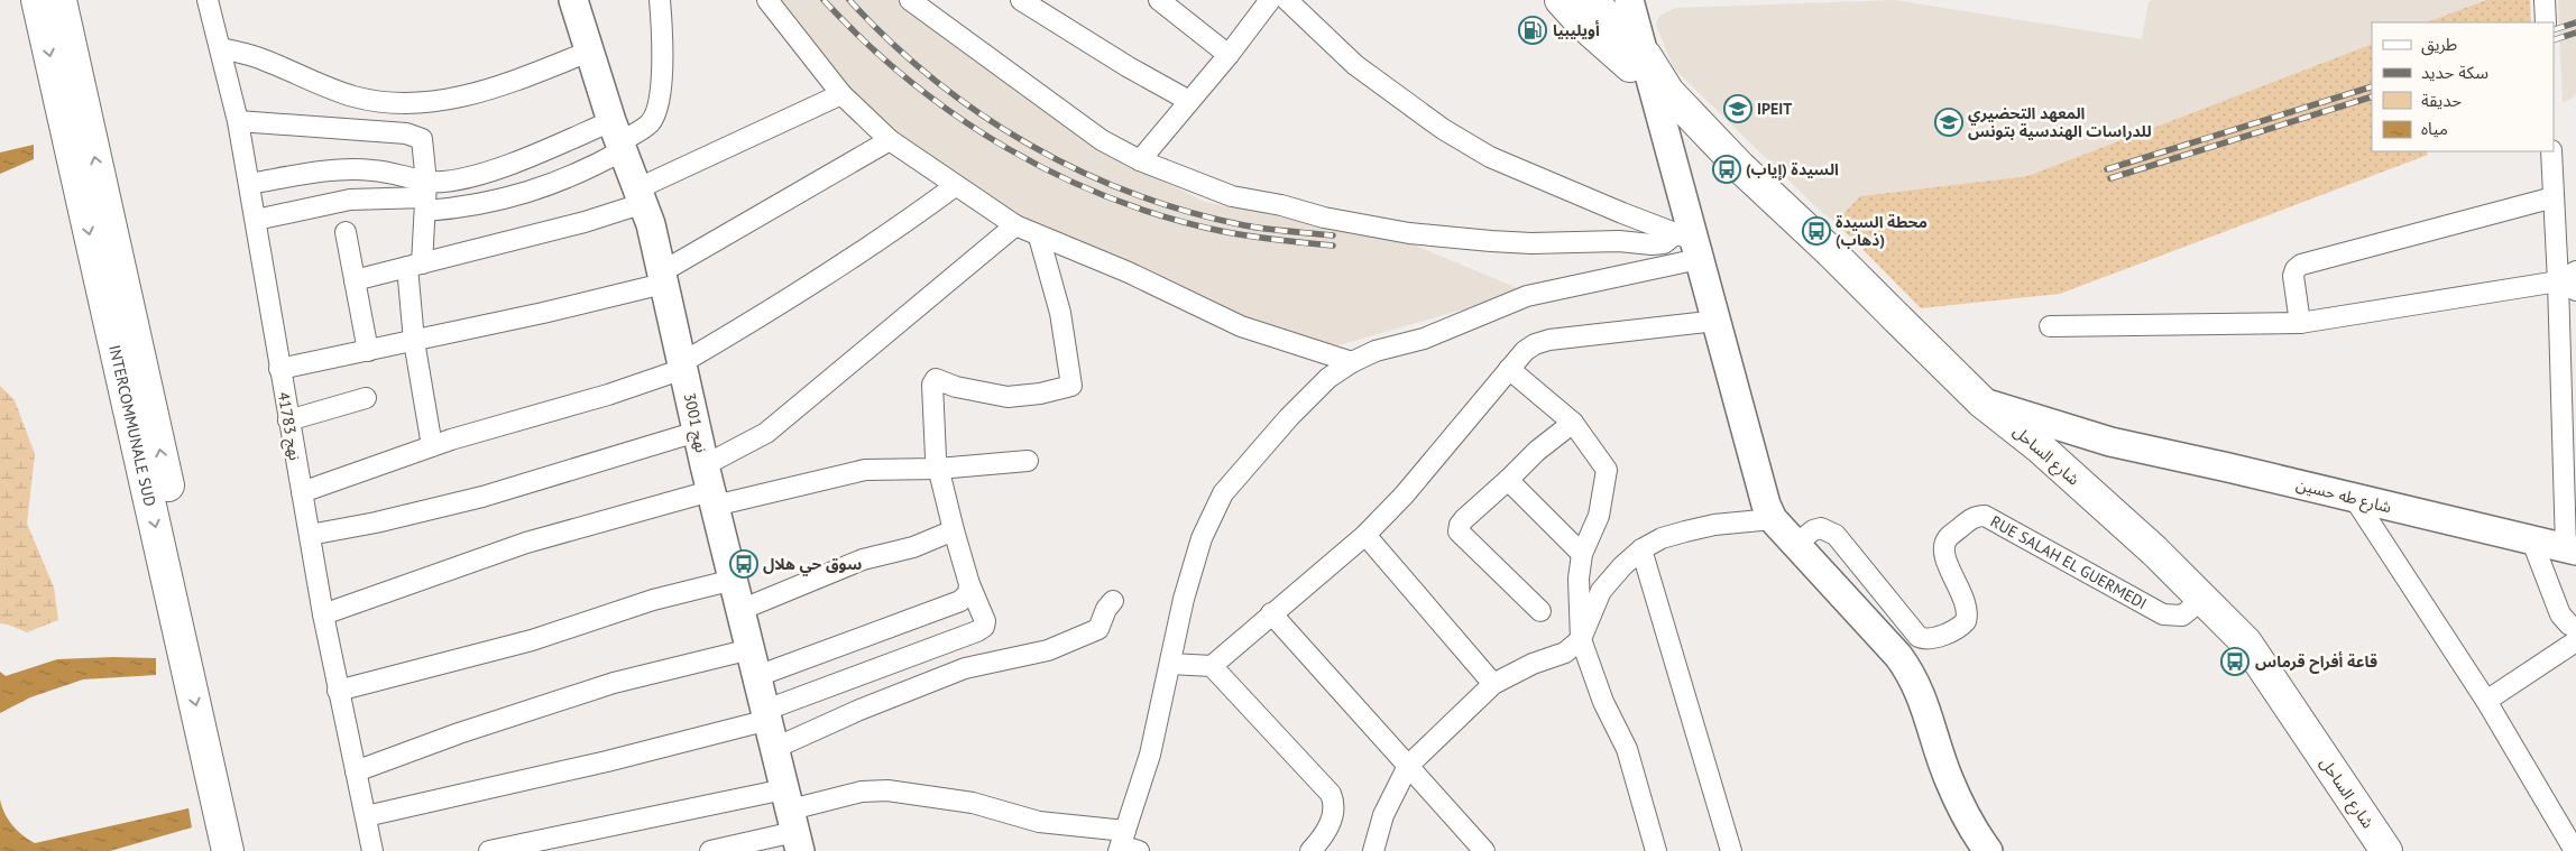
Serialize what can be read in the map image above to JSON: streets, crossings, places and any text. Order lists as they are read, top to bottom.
{
  "streets": {
    "main road": ["INTERCOMMUNALE SUD", "شارع الساحل"],
    "street": [
      "نهج 3001",
      "نهج 41783",
      "شارع طه حسين",
      "RUE SALAH EL GUERMEDI"
    ]
  },
  "crossings": [
    ["شارع الساحل", "RUE SALAH EL GUERMEDI"]
  ],
  "places": {
    "fuel station": ["أويليبيا"],
    "school or university": ["IPEIT", "المعهد التحضيري للدراسات الهندسية بتونس"],
    "bus stop": [
      "السيدة (إياب)",
      "محطة السيدة (ذهاب)",
      "سوق حي هلال",
      "قاعة أفراح قرماس"
    ]
  },
  "legend": [
    "طريق",
    "سكة حديد",
    "حديقة",
    "مياه"
  ]
}
